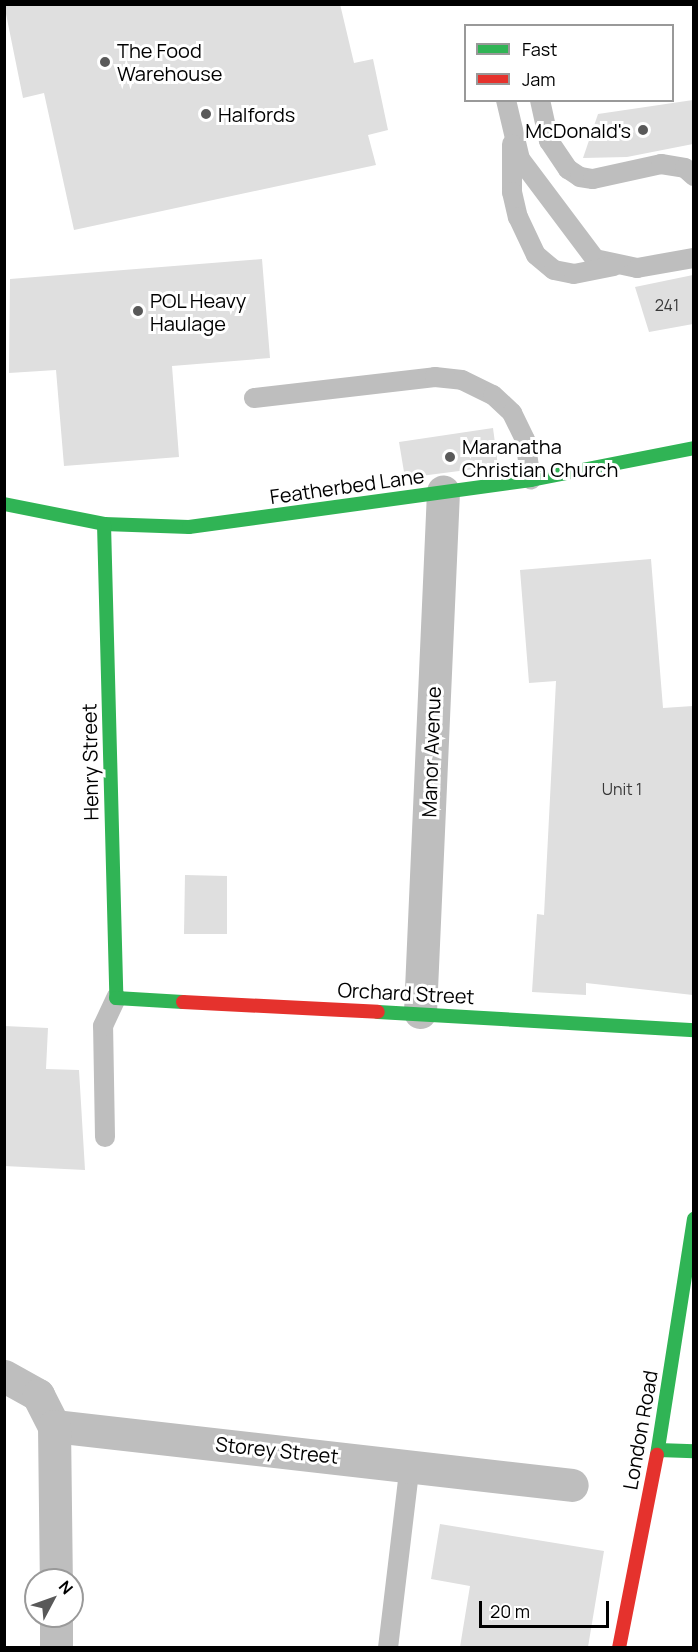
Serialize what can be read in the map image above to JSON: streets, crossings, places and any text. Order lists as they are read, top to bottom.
{
  "streets": {
    "street": [
      "Featherbed Lane",
      "Manor Avenue",
      "Henry Street",
      "Orchard Street",
      "London Road",
      "Storey Street"
    ]
  },
  "crossings": [
    ["Featherbed Lane", "Manor Avenue"],
    ["Featherbed Lane", "Henry Street"],
    ["Manor Avenue", "Orchard Street"],
    ["Henry Street", "Orchard Street"]
  ],
  "places": [
    "The Food Warehouse",
    "Halfords",
    "McDonald's",
    "POL Heavy Haulage",
    "Maranatha Christian Church"
  ],
  "house_numbers": ["241", "Unit 1"],
  "legend": ["Fast", "Jam"],
  "scale_bar": "20 m",
  "north": "top right"
}
